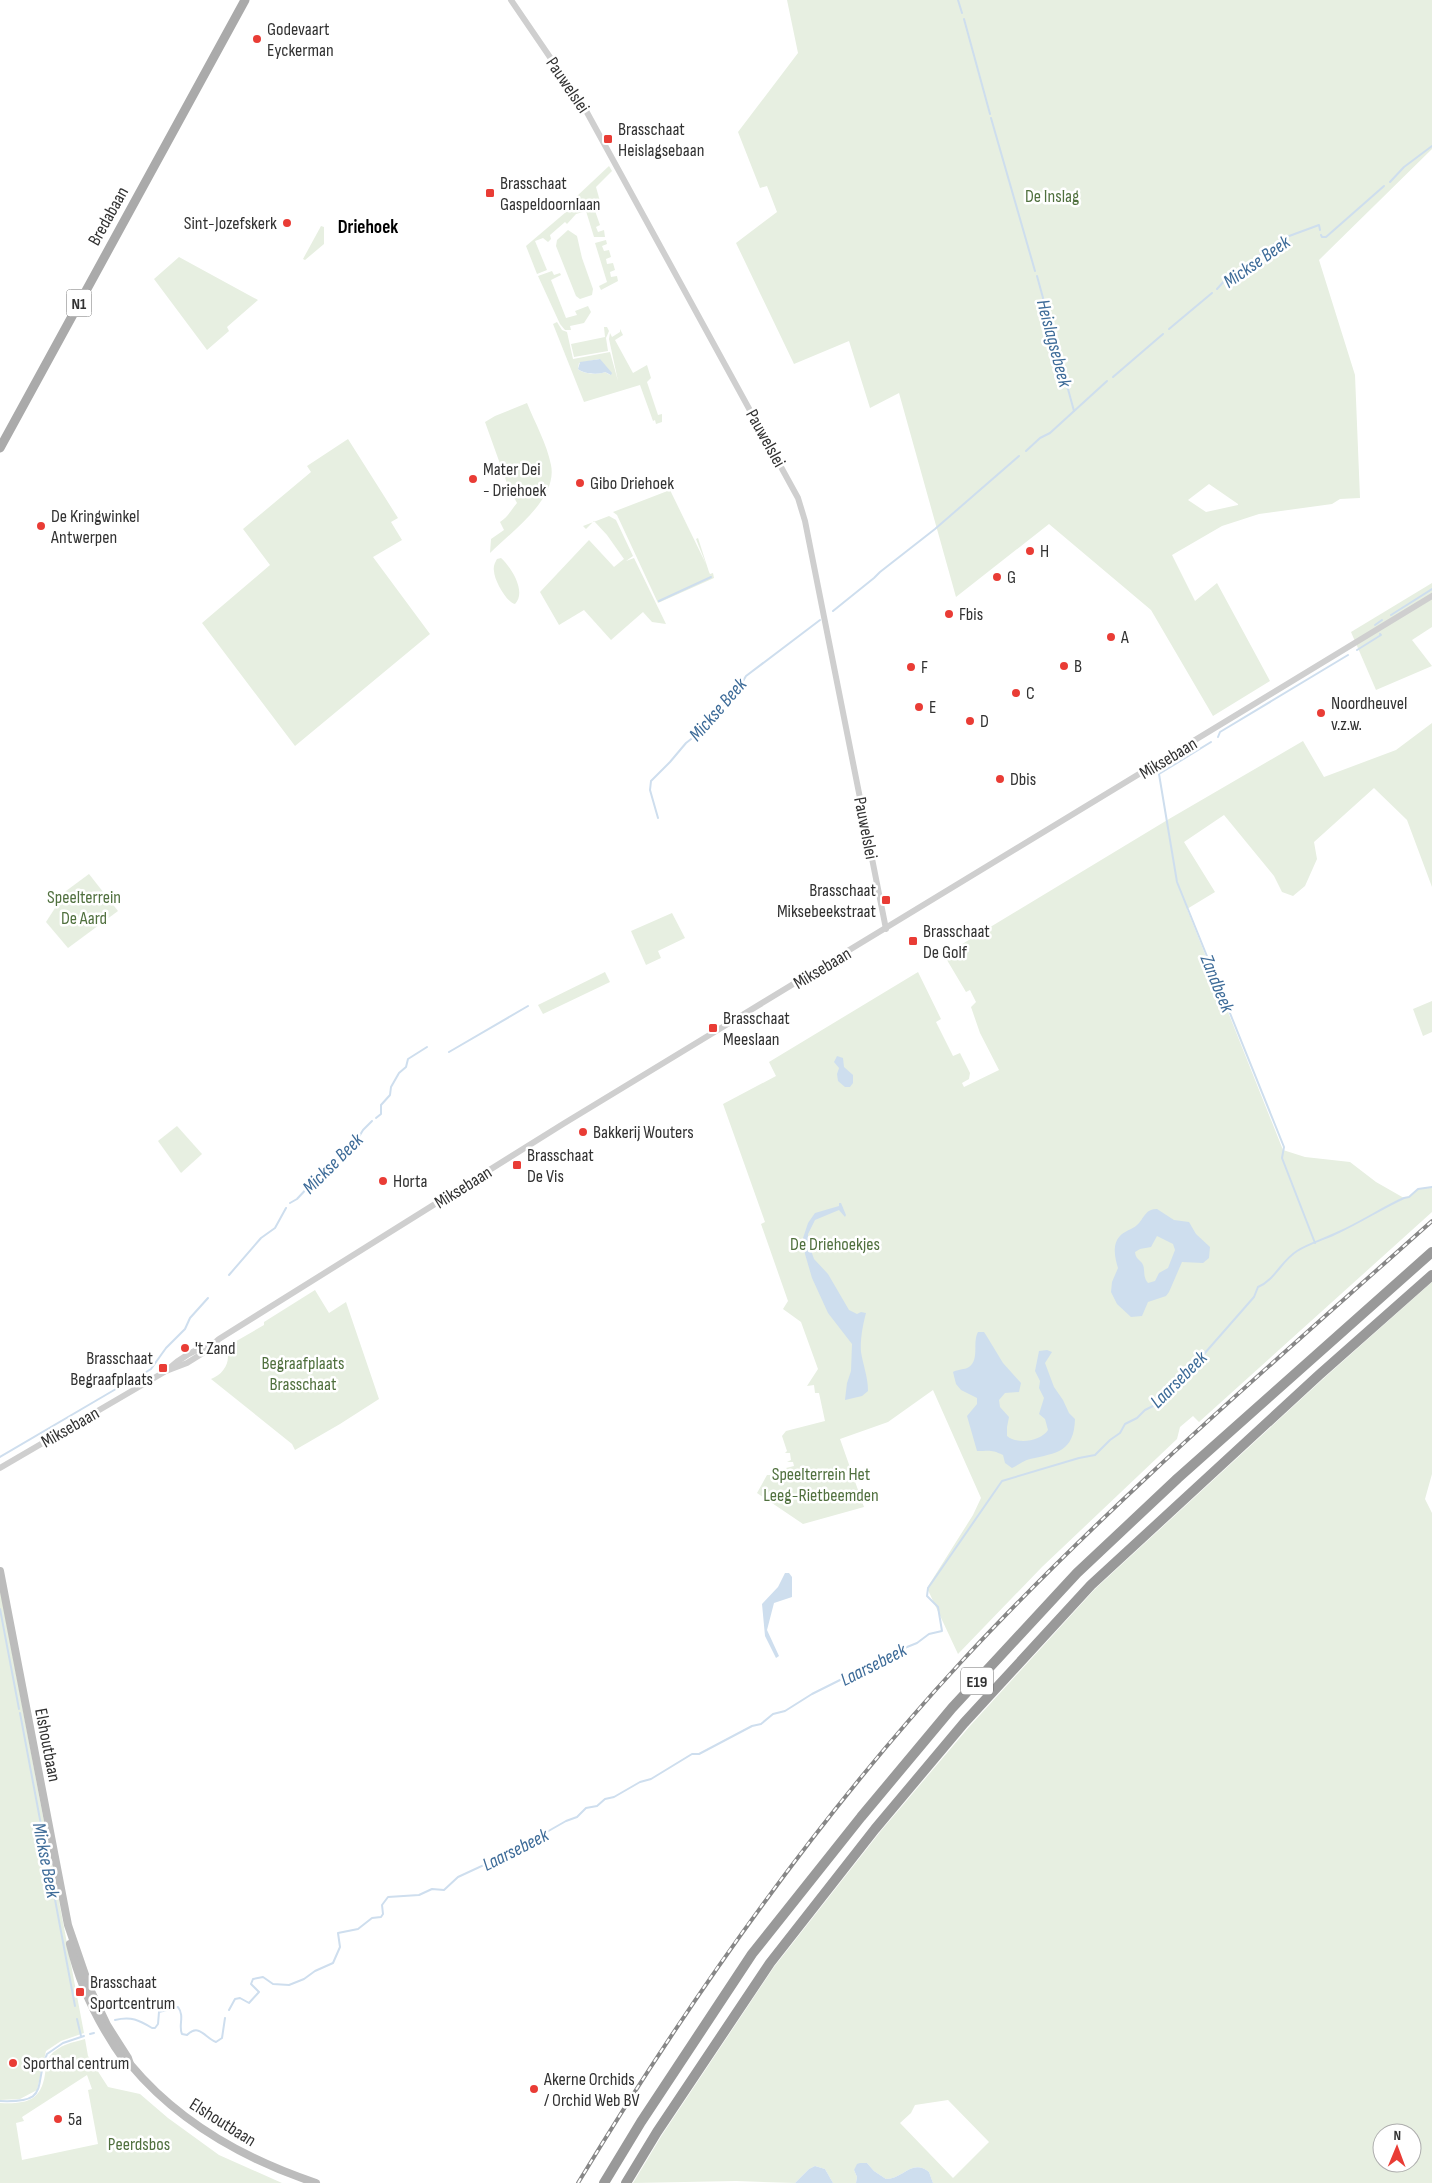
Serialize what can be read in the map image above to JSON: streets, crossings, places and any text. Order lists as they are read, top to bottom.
{
  "streets": {
    "highway": ["E19"],
    "main road": ["Bredabaan", "N1", "Elshoutbaan"],
    "street": ["Pauwelslei", "Miksebaan"]
  },
  "crossings": [
    ["Pauwelslei", "Miksebaan"]
  ],
  "districts": ["Driehoek"],
  "water": [
    "Mickse Beek",
    "Heislagsebeek",
    "Zandbeek",
    "Laarsebeek"
  ],
  "parks": [
    "De Inslag",
    "Speelterrein De Aard",
    "De Driehoekjes",
    "Begraafplaats Brasschaat",
    "Speelterrein Het Leeg-Rietbeemden",
    "Peerdsbos"
  ],
  "places": {
    "other": [
      "Godevaart Eyckerman",
      "Sint-Jozefskerk",
      "Mater Dei - Driehoek",
      "Gibo Driehoek",
      "De Kringwinkel Antwerpen",
      "H",
      "G",
      "Fbis",
      "A",
      "B",
      "F",
      "C",
      "E",
      "Noordheuvel v.z.w.",
      "D",
      "Dbis",
      "Bakkerij Wouters",
      "Horta",
      "'t Zand",
      "Sporthal centrum",
      "Akerne Orchids / Orchid Web BV",
      "5a"
    ],
    "transit": [
      "Brasschaat Heislagsebaan",
      "Brasschaat Gaspeldoornlaan",
      "Brasschaat Miksebeekstraat",
      "Brasschaat De Golf",
      "Brasschaat Meeslaan",
      "Brasschaat De Vis",
      "Brasschaat Begraafplaats",
      "Brasschaat Sportcentrum"
    ]
  },
  "north": "top"
}
